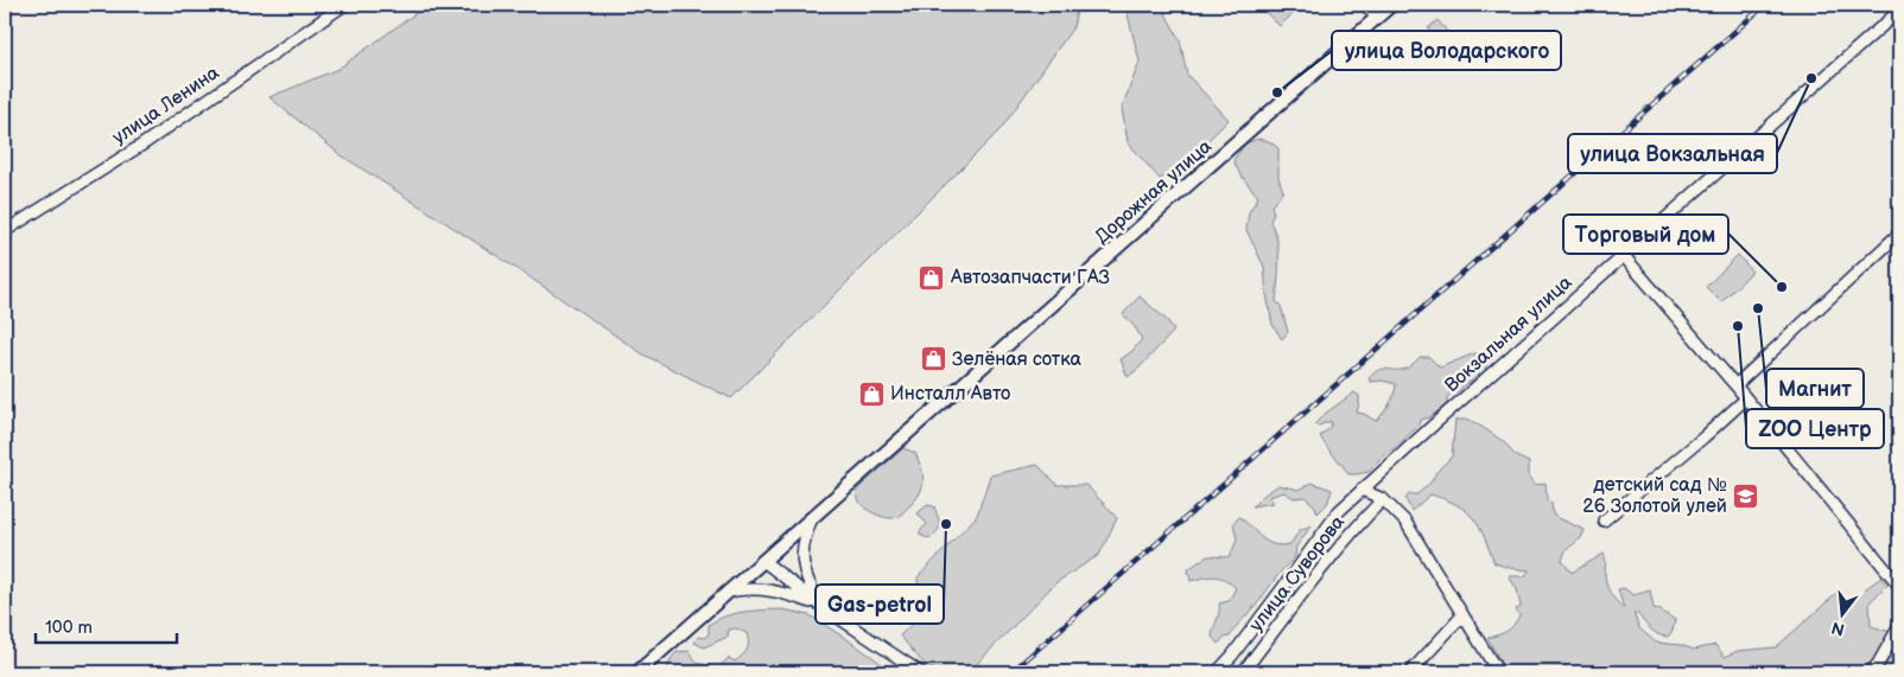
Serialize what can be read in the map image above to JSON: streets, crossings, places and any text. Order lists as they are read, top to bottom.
{
  "streets": {
    "main road": ["Дорожная улица"],
    "street": ["улица Ленина", "Вокзальная улица", "улица Суворова"]
  },
  "places": {
    "other": [
      "улица Вокзальная",
      "улица Володарского",
      "Торговый дом",
      "Магнит",
      "ZOO Центр",
      "Gas-petrol"
    ],
    "shop": ["Автозапчасти ГАЗ", "Зелёная сотка", "Инсталл Авто"],
    "school or university": ["детский сад № 26 Золотой улей"]
  },
  "scale_bar": "100 m",
  "north": "bottom"
}
